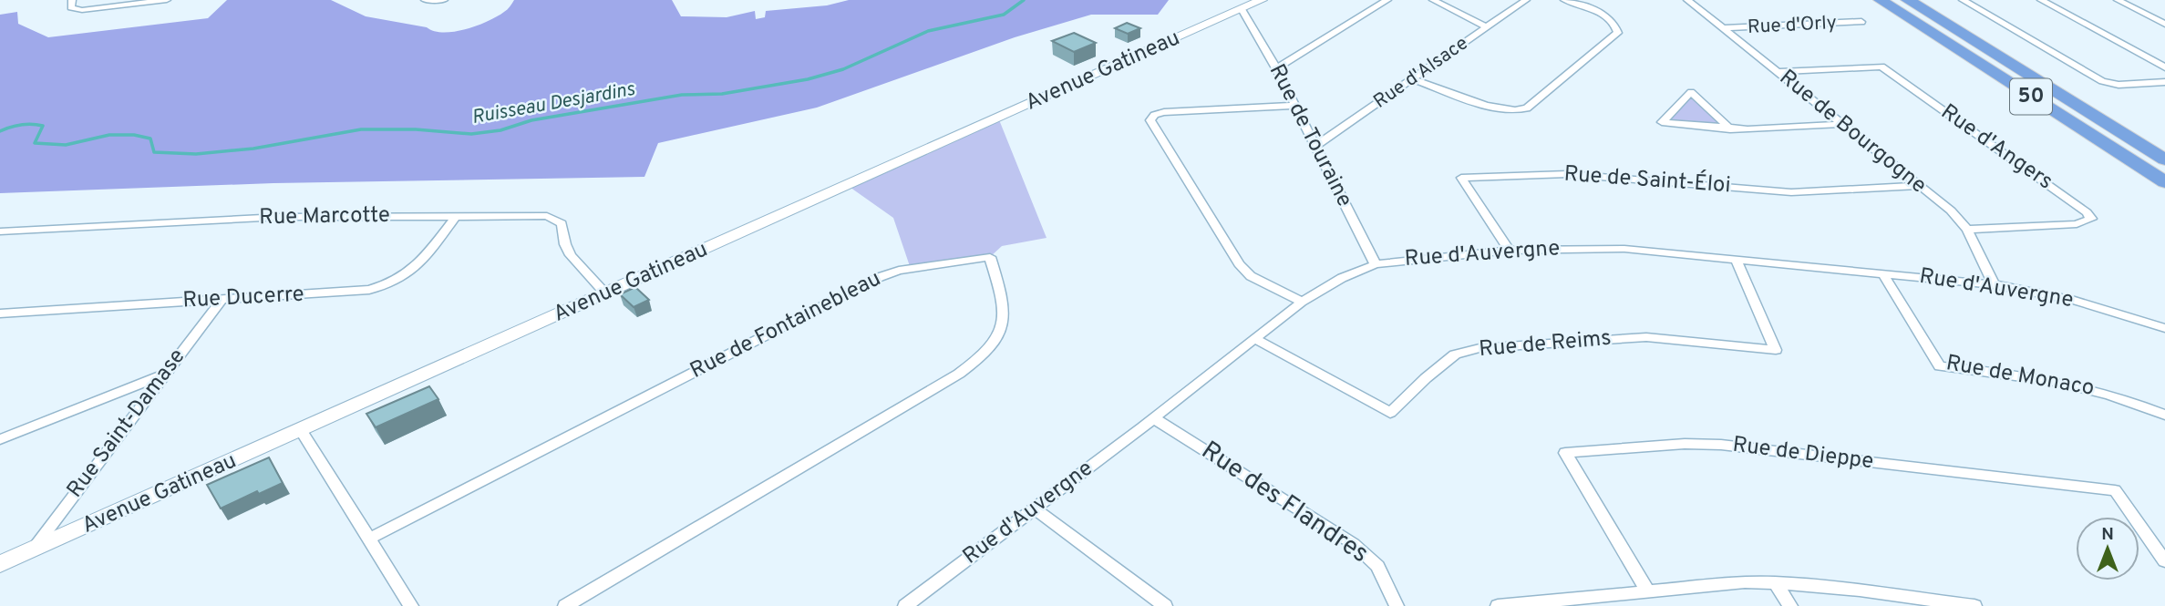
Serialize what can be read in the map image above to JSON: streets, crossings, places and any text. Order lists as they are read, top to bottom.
{
  "streets": {
    "highway": ["50"],
    "street": [
      "Rue d'Orly",
      "Avenue Gatineau",
      "Rue d'Alsace",
      "Rue de Bourgogne",
      "Rue de Touraine",
      "Rue d'Angers",
      "Rue de Saint-Éloi",
      "Rue Marcotte",
      "Rue d'Auvergne",
      "Rue Ducerre",
      "Rue de Fontainebleau",
      "Rue de Reims",
      "Rue de Monaco",
      "Rue Saint-Damase",
      "Rue de Dieppe",
      "Rue des Flandres"
    ]
  },
  "crossings": [
    ["Rue d'Orly", "Rue de Bourgogne"],
    ["Avenue Gatineau", "Rue de Touraine"],
    ["Avenue Gatineau", "Rue Marcotte"],
    ["Avenue Gatineau", "Rue Saint-Damase"],
    ["Rue d'Alsace", "Rue de Touraine"],
    ["Rue de Bourgogne", "Rue d'Angers"],
    ["Rue de Bourgogne", "Rue de Saint-Éloi"],
    ["Rue de Bourgogne", "Rue d'Auvergne"],
    ["Rue de Touraine", "Rue d'Auvergne"],
    ["Rue de Saint-Éloi", "Rue d'Auvergne"],
    ["Rue Marcotte", "Rue Ducerre"],
    ["Rue d'Auvergne", "Rue de Reims"],
    ["Rue d'Auvergne", "Rue de Monaco"],
    ["Rue d'Auvergne", "Rue des Flandres"],
    ["Rue Ducerre", "Rue Saint-Damase"]
  ],
  "water": ["Ruisseau Desjardins"],
  "north": "top"
}
